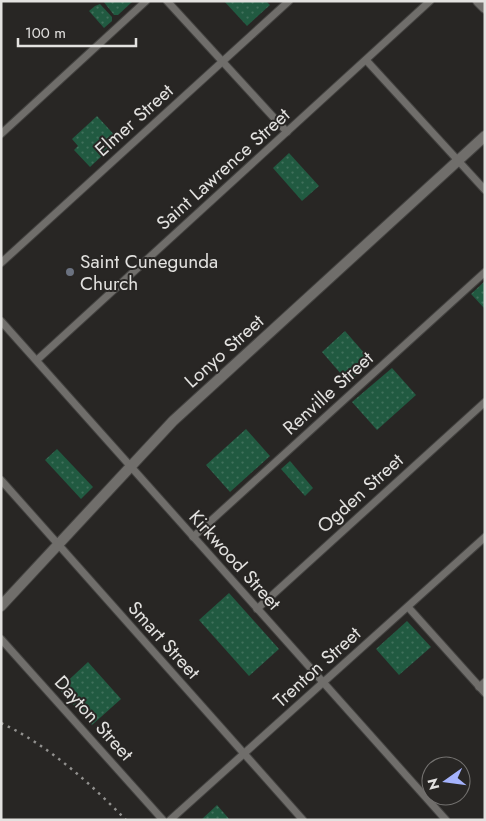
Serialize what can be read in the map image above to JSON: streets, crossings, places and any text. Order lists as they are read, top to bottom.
{
  "streets": {
    "street": [
      "Elmer Street",
      "Saint Lawrence Street",
      "Lonyo Street",
      "Renville Street",
      "Ogden Street",
      "Kirkwood Street",
      "Smart Street",
      "Trenton Street",
      "Dayton Street"
    ]
  },
  "crossings": [
    ["Saint Lawrence Street", "Kirkwood Street"],
    ["Lonyo Street", "Kirkwood Street"],
    ["Lonyo Street", "Smart Street"],
    ["Renville Street", "Kirkwood Street"],
    ["Ogden Street", "Kirkwood Street"],
    ["Kirkwood Street", "Trenton Street"],
    ["Smart Street", "Trenton Street"]
  ],
  "places": ["Saint Cunegunda Church"],
  "scale_bar": "100 m",
  "north": "left"
}
